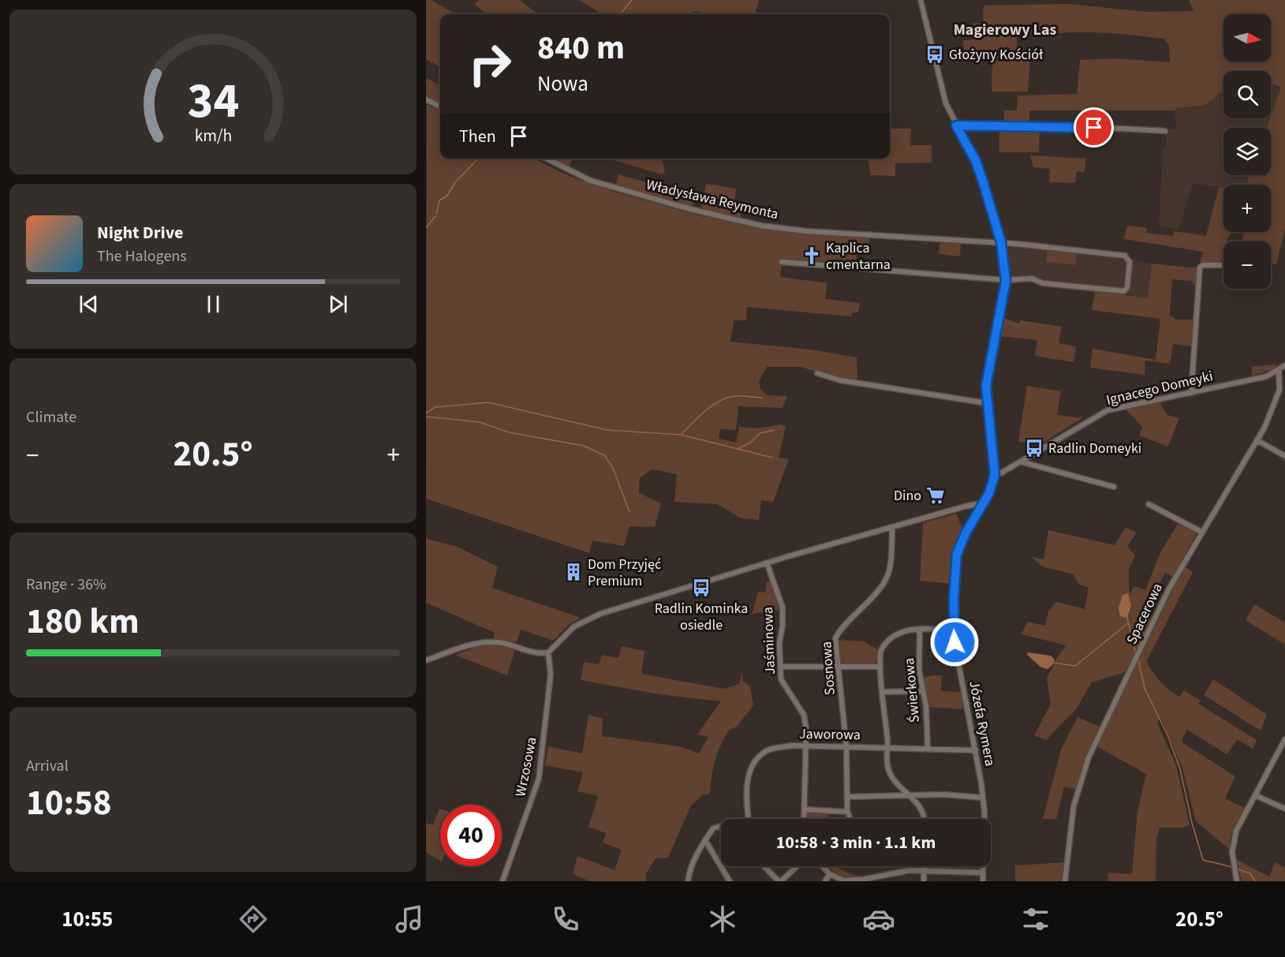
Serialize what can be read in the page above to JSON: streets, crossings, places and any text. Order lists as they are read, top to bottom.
{
  "streets": {
    "street": [
      "Władysława Reymonta",
      "Ignacego Domeyki",
      "Spacerowa",
      "Jaśminowa",
      "Sosnowa",
      "Świerkowa",
      "Józefa Rymera",
      "Jaworowa",
      "Wrzosowa"
    ]
  },
  "crossings": [
    ["Władysława Reymonta", "Józefa Rymera"],
    ["Ignacego Domeyki", "Spacerowa"],
    ["Ignacego Domeyki", "Józefa Rymera"],
    ["Jaśminowa", "Jaworowa"],
    ["Sosnowa", "Jaworowa"],
    ["Świerkowa", "Jaworowa"],
    ["Józefa Rymera", "Jaworowa"]
  ],
  "districts": ["Magierowy Las"],
  "places": {
    "bus stop": ["Głożyny Kościół", "Radlin Domeyki", "Radlin Kominka osiedle"],
    "church": ["Kaplica cmentarna"],
    "supermarket": ["Dino"],
    "building": ["Dom Przyjęć Premium"]
  },
  "north": "right",
  "page": {
    "map_buttons": ["+", "−"],
    "turn": ["840 m", "Nowa"],
    "then": "Then",
    "song": ["Night Drive", "The Halogens"],
    "tile": [
      "Climate",
      ["Range · 36%", "180 km"],
      ["Arrival", "10:58"]
    ],
    "heat": ["−", "20.5°", "+"],
    "limit": "40",
    "trip": "10:58 · 3 min · 1.1 km",
    "tabs": ["10:55", "20.5°"],
    "gauge": ["34", "km/h"]
  }
}
